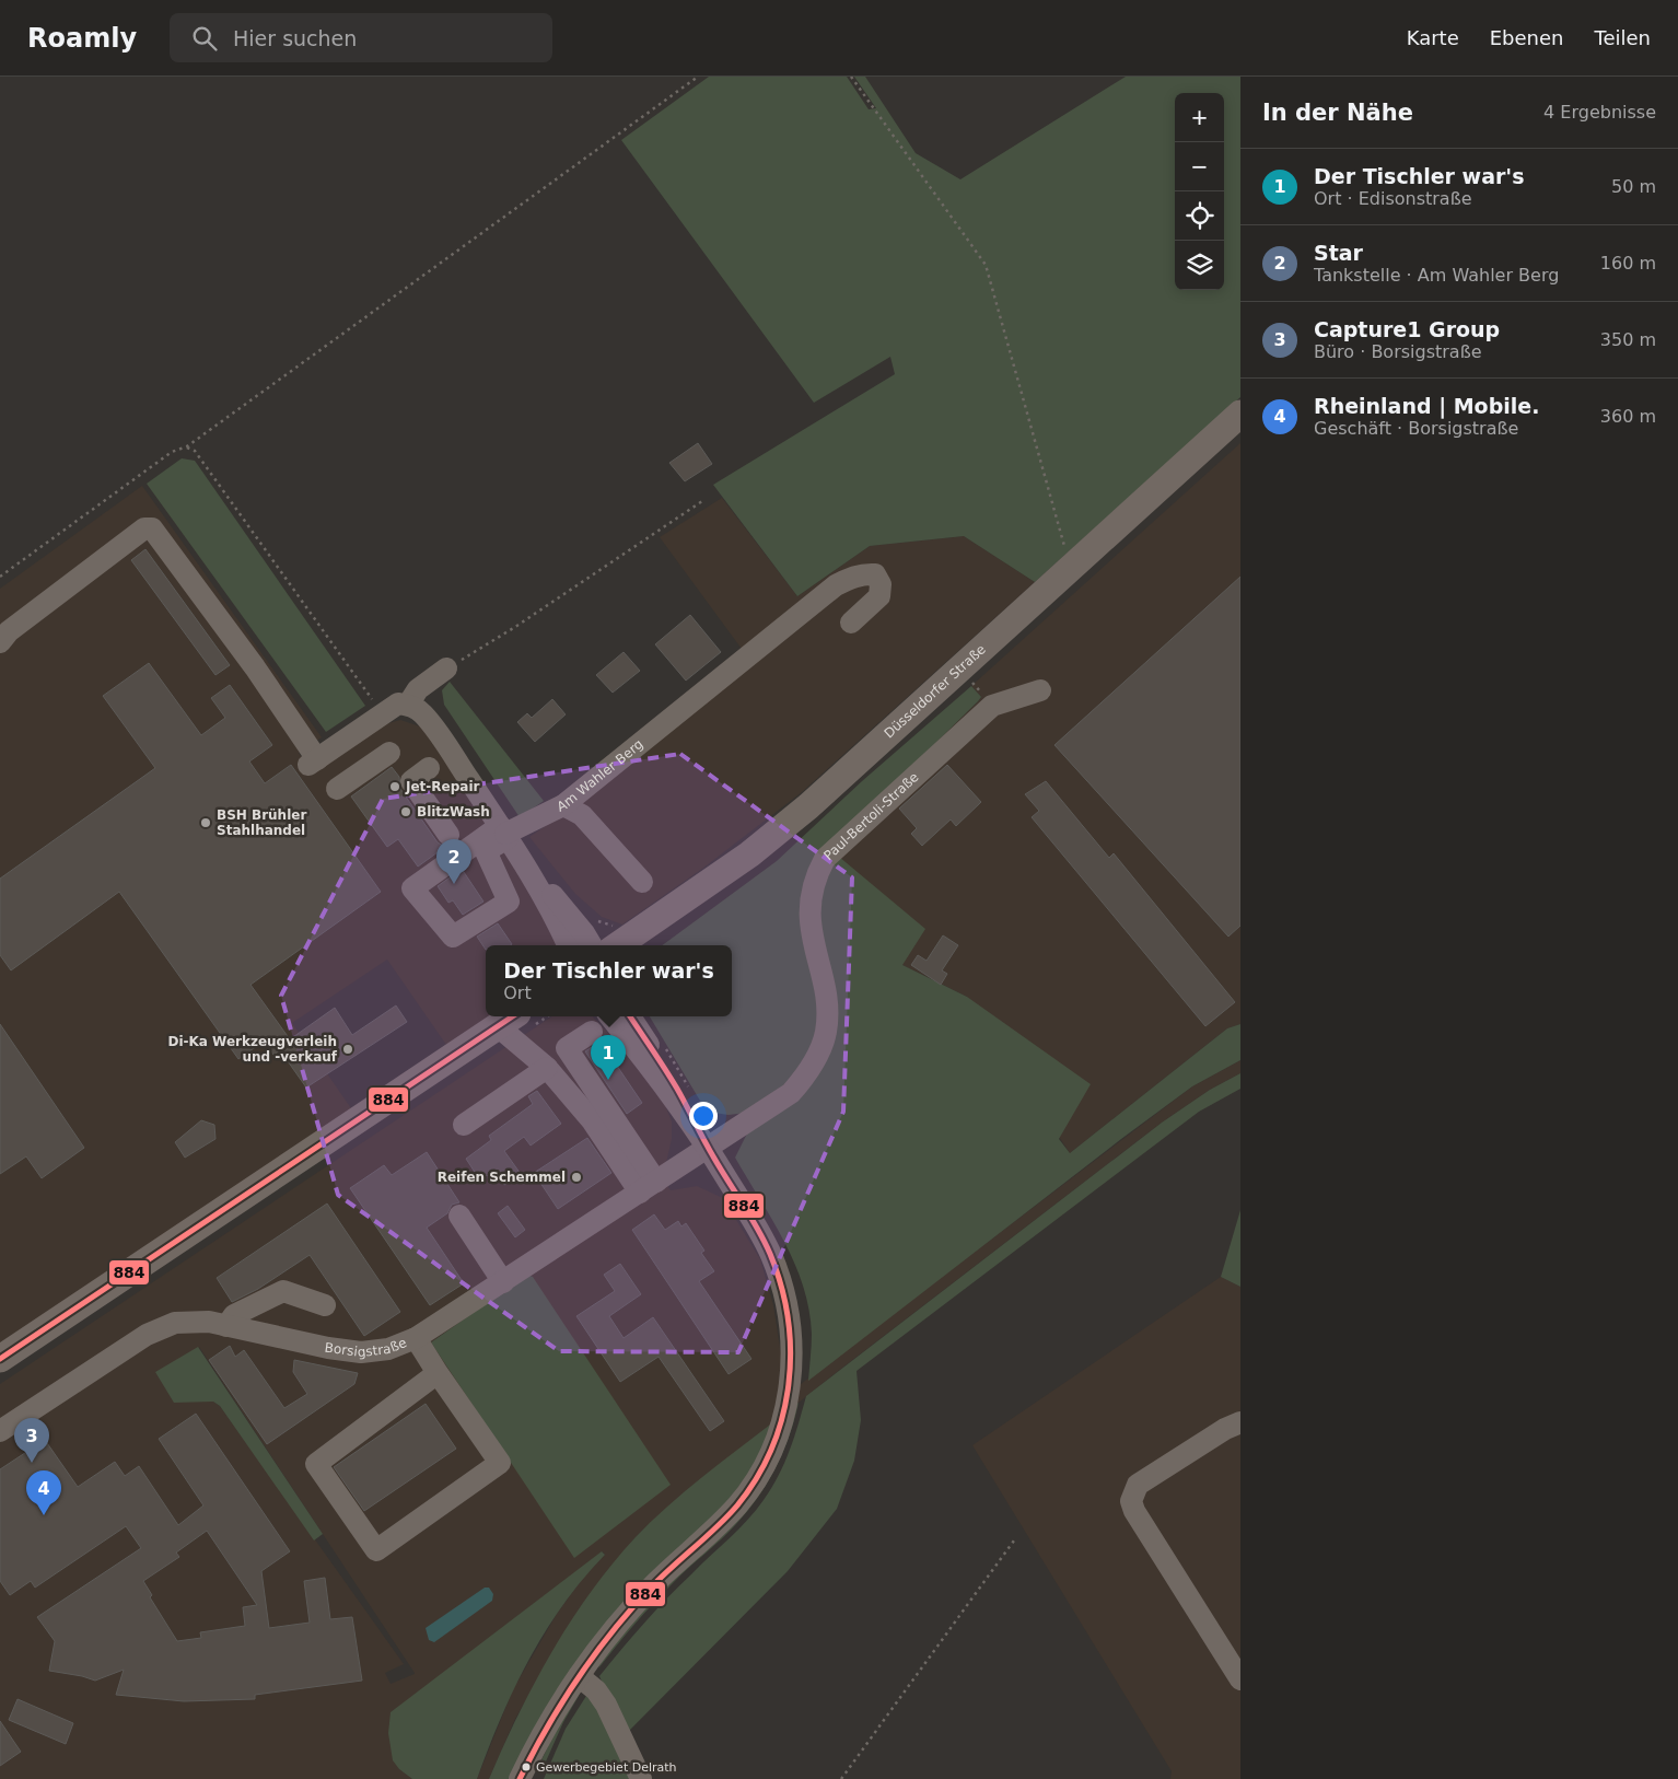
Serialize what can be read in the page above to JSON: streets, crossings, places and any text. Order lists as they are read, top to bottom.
{
  "streets": {
    "main road": ["Düsseldorfer Straße"],
    "street": ["Am Wahler Berg", "Paul-Bertoli-Straße", "Borsigstraße"]
  },
  "crossings": [
    ["Paul-Bertoli-Straße", "Borsigstraße"]
  ],
  "places": [
    "Jet-Repair",
    "BlitzWash",
    "BSH Brühler Stahlhandel",
    "Di-Ka Werkzeugverleih und -verkauf",
    "Reifen Schemmel",
    "Gewerbegebiet Delrath"
  ],
  "lines": ["transit line 884"],
  "page": {
    "header": "Roamly",
    "search": "Hier suchen",
    "nav": ["Karte", "Ebenen", "Teilen"],
    "heading": ["In der Nähe", "4 Ergebnisse"],
    "map_buttons": ["+", "−"],
    "list": [
      {
        "mark": "1",
        "name": "Der Tischler war's",
        "note": "Ort · Edisonstraße",
        "value": "50 m"
      },
      {
        "mark": "2",
        "name": "Star",
        "note": "Tankstelle · Am Wahler Berg",
        "value": "160 m"
      },
      {
        "mark": "3",
        "name": "Capture1 Group",
        "note": "Büro · Borsigstraße",
        "value": "350 m"
      },
      {
        "mark": "4",
        "name": "Rheinland | Mobile.",
        "note": "Geschäft · Borsigstraße",
        "value": "360 m"
      }
    ],
    "pins": [
      "2",
      "1",
      "3",
      "4"
    ],
    "popup": ["Der Tischler war's", "Ort"]
  }
}
